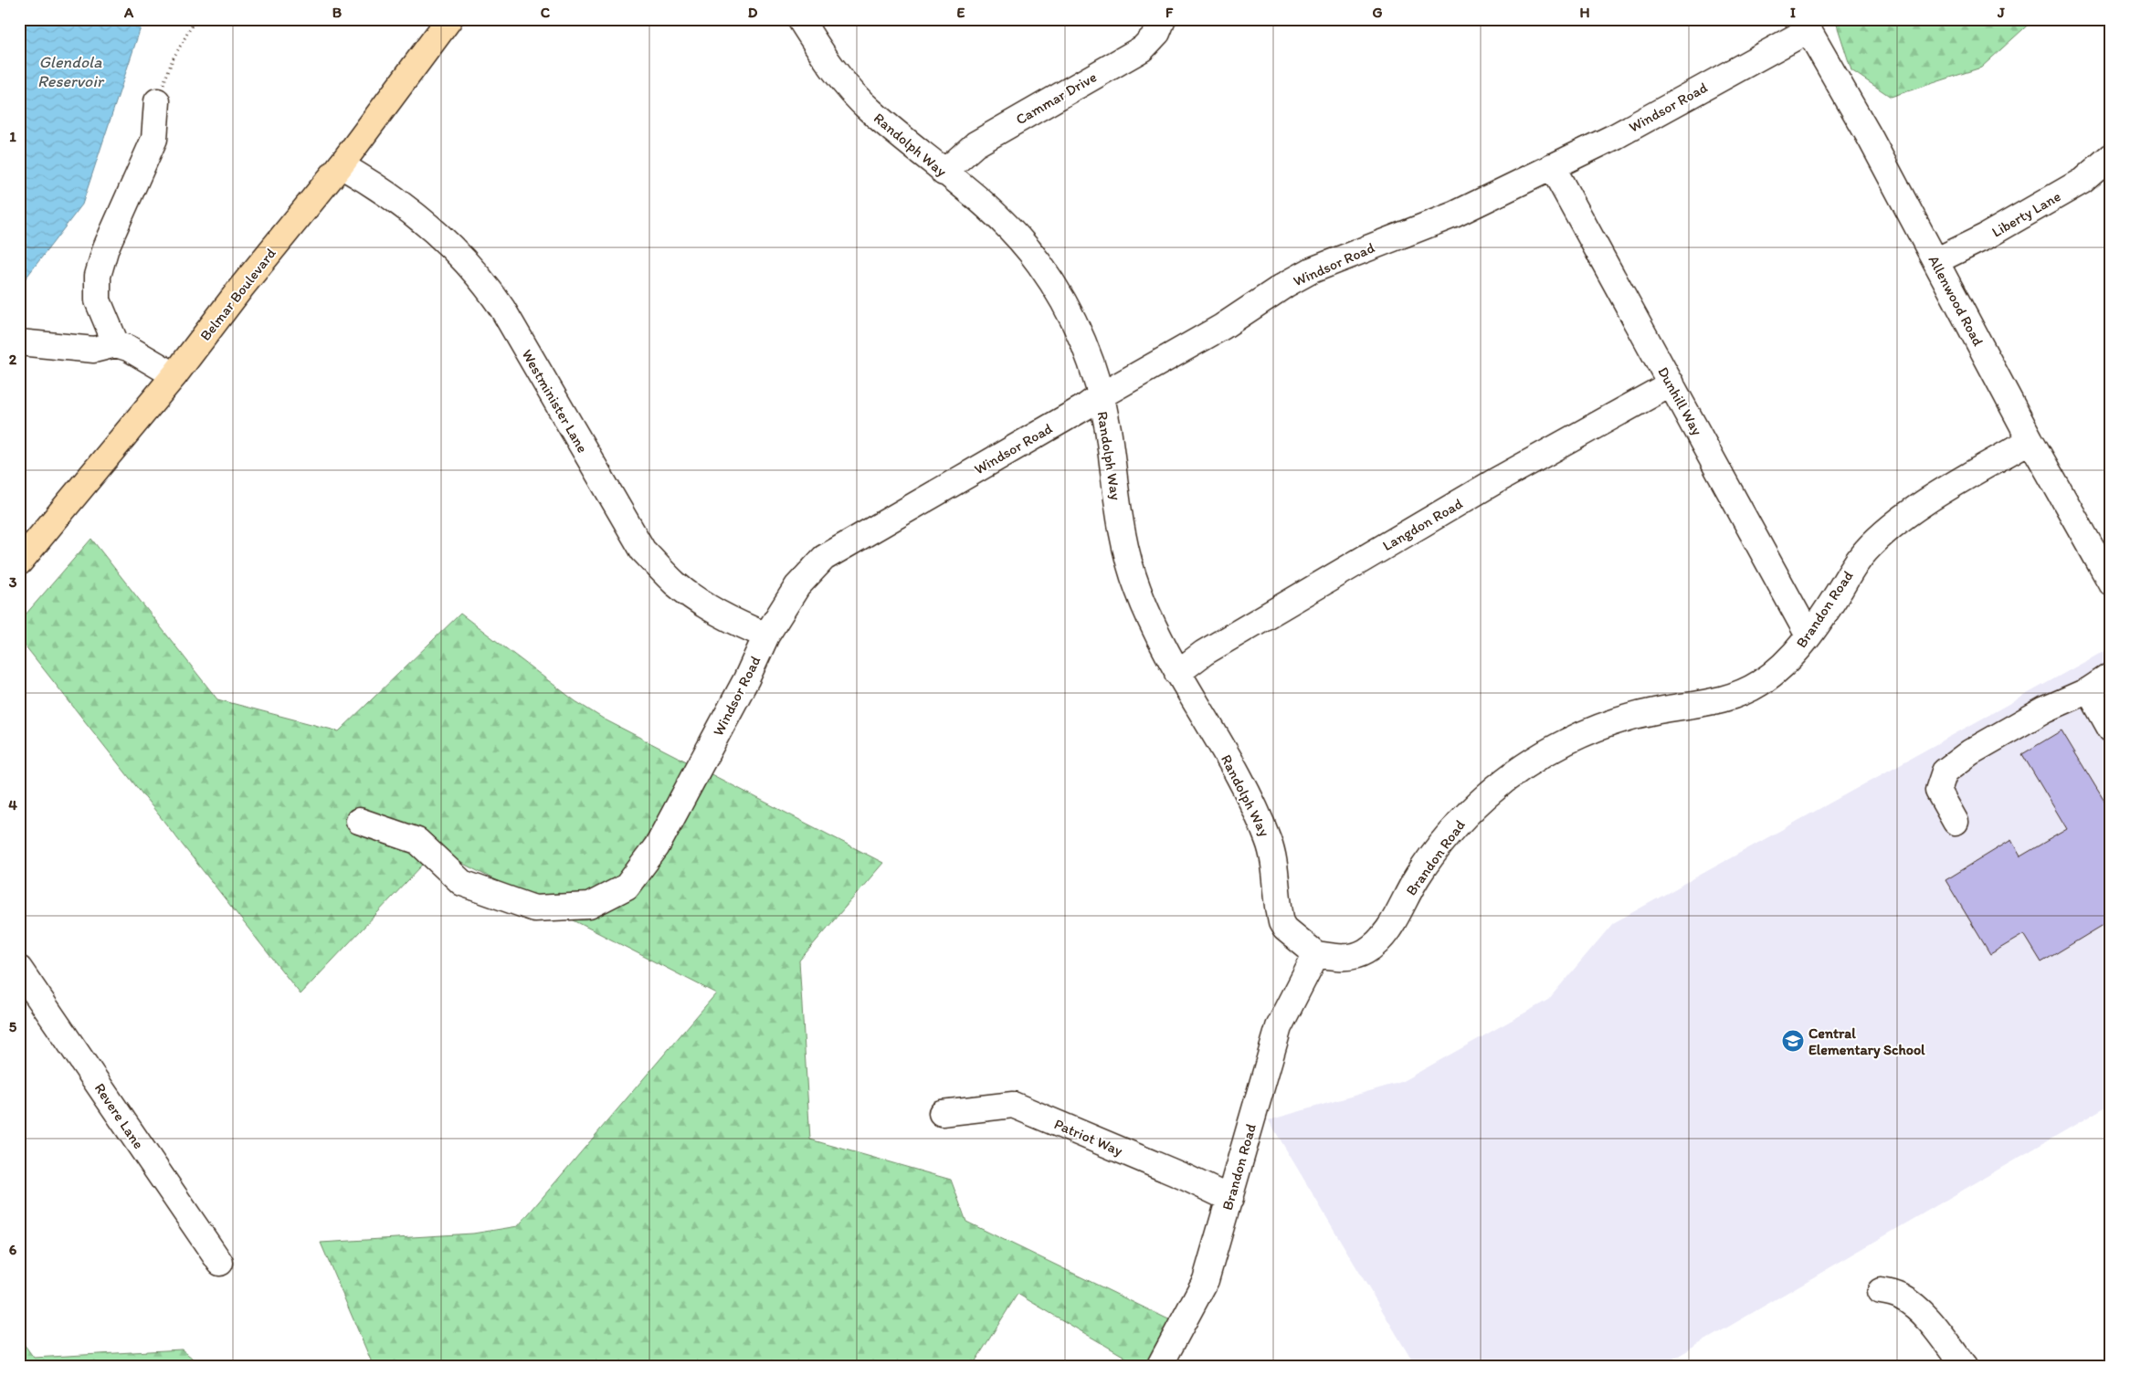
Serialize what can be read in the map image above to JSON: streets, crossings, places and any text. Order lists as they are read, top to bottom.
{
  "streets": {
    "main road": ["Belmar Boulevard"],
    "street": [
      "Cammar Drive",
      "Windsor Road",
      "Randolph Way",
      "Liberty Lane",
      "Allenwood Road",
      "Westminister Lane",
      "Dunhill Way",
      "Langdon Road",
      "Brandon Road",
      "Revere Lane",
      "Patriot Way"
    ]
  },
  "crossings": [
    ["Cammar Drive", "Randolph Way"],
    ["Windsor Road", "Randolph Way"],
    ["Windsor Road", "Allenwood Road"],
    ["Windsor Road", "Westminister Lane"],
    ["Windsor Road", "Dunhill Way"],
    ["Randolph Way", "Langdon Road"],
    ["Randolph Way", "Brandon Road"],
    ["Liberty Lane", "Allenwood Road"],
    ["Belmar Boulevard", "Westminister Lane"],
    ["Allenwood Road", "Brandon Road"],
    ["Dunhill Way", "Langdon Road"],
    ["Dunhill Way", "Brandon Road"],
    ["Brandon Road", "Patriot Way"]
  ],
  "water": ["Glendola Reservoir"],
  "places": {
    "school or university": ["Central Elementary School"]
  },
  "grid": {
    "columns": [
      "A",
      "B",
      "C",
      "D",
      "E",
      "F",
      "G",
      "H",
      "I",
      "J"
    ],
    "rows": [
      "1",
      "2",
      "3",
      "4",
      "5",
      "6"
    ]
  }
}
